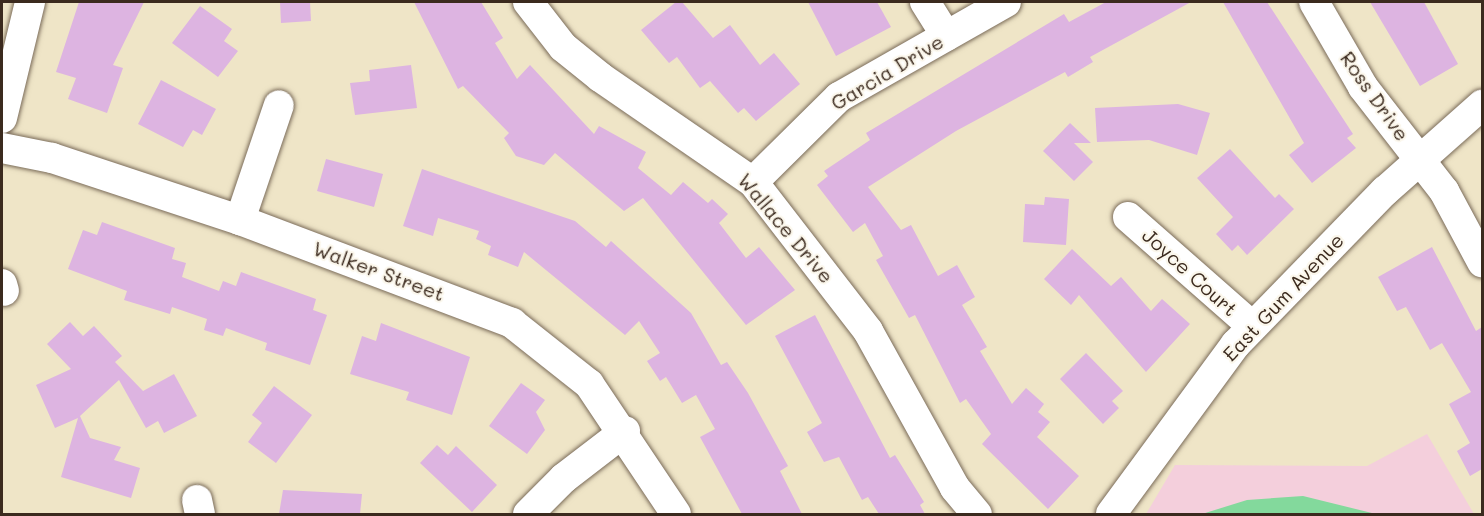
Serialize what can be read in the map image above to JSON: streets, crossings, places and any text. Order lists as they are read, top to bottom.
{
  "streets": {
    "street": [
      "Garcia Drive",
      "Ross Drive",
      "Wallace Drive",
      "Walker Street",
      "Joyce Court",
      "East Gum Avenue"
    ]
  },
  "crossings": [
    ["Garcia Drive", "Wallace Drive"],
    ["Ross Drive", "East Gum Avenue"],
    ["Joyce Court", "East Gum Avenue"]
  ]
}
